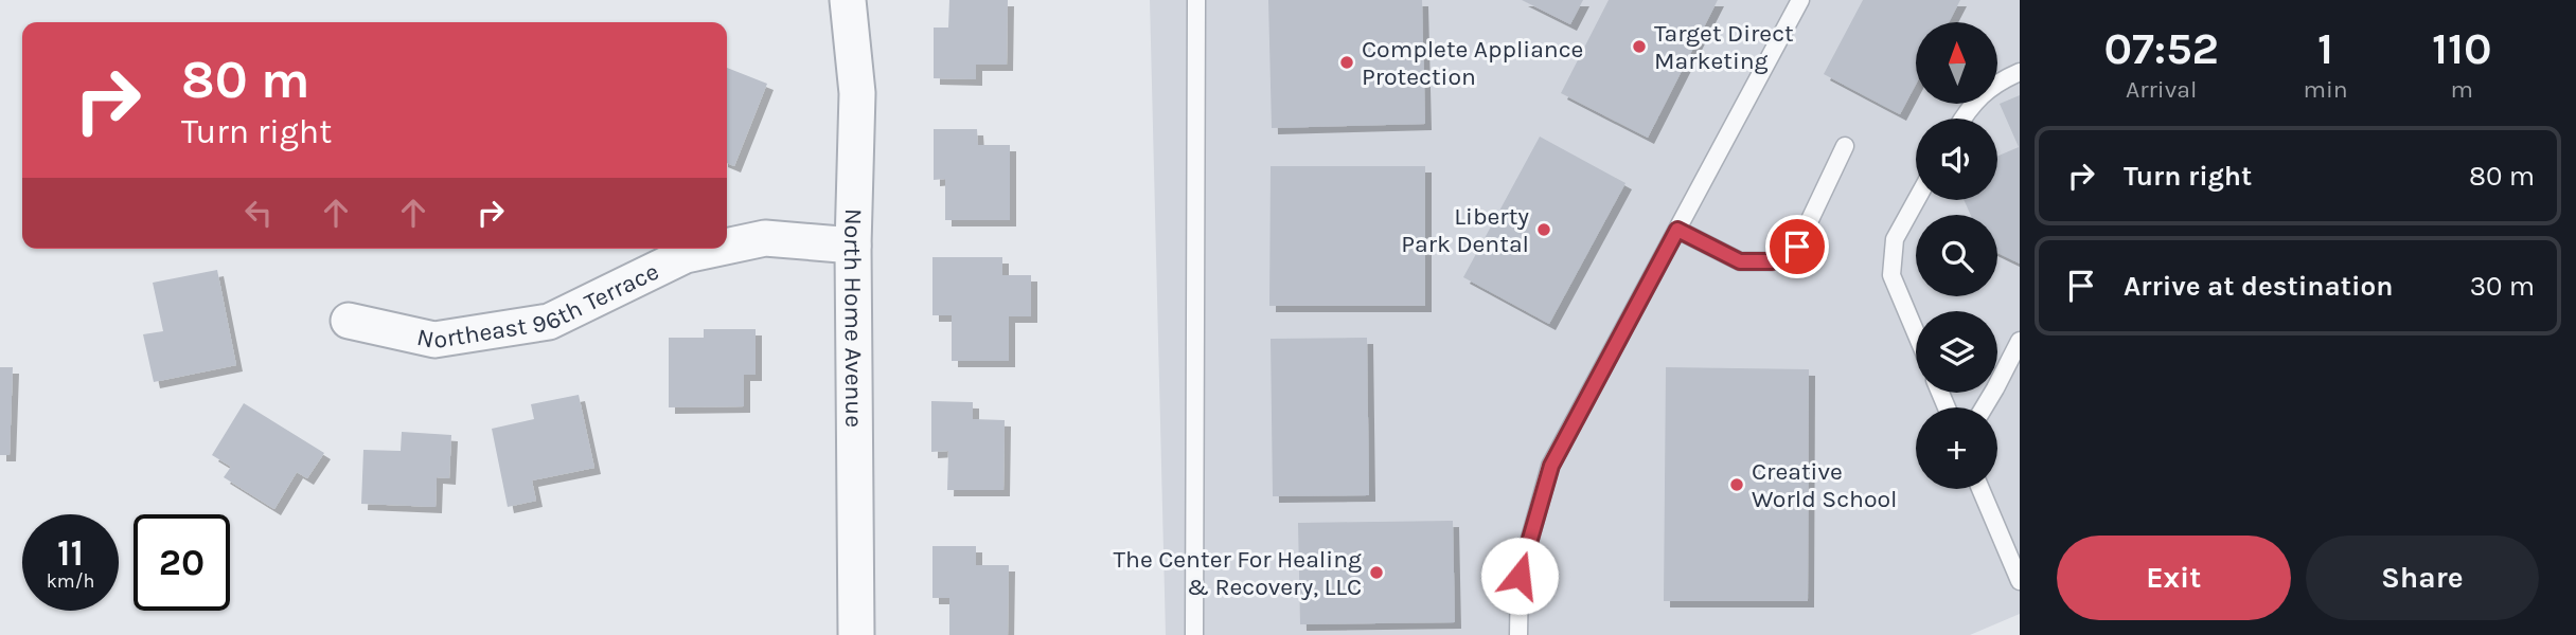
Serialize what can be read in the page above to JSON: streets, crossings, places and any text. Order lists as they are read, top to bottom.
{
  "streets": {
    "street": ["Northeast 96th Terrace", "North Home Avenue"]
  },
  "crossings": [
    ["Northeast 96th Terrace", "North Home Avenue"]
  ],
  "places": [
    "Target Direct Marketing",
    "Complete Appliance Protection",
    "Liberty Park Dental",
    "Creative World School",
    "The Center For Healing & Recovery, LLC"
  ],
  "north": "top",
  "page": {
    "eta": [
      "07:52",
      "Arrival",
      "1",
      "min",
      "110",
      "m"
    ],
    "map_buttons": "+",
    "turn": ["80 m", "Turn right"],
    "list": [
      {
        "name": "Turn right",
        "value": "80 m"
      },
      {
        "name": "Arrive at destination",
        "value": "30 m"
      }
    ],
    "speed": "11 km/h",
    "limit": "20",
    "buttons": ["Exit", "Share"]
  }
}
